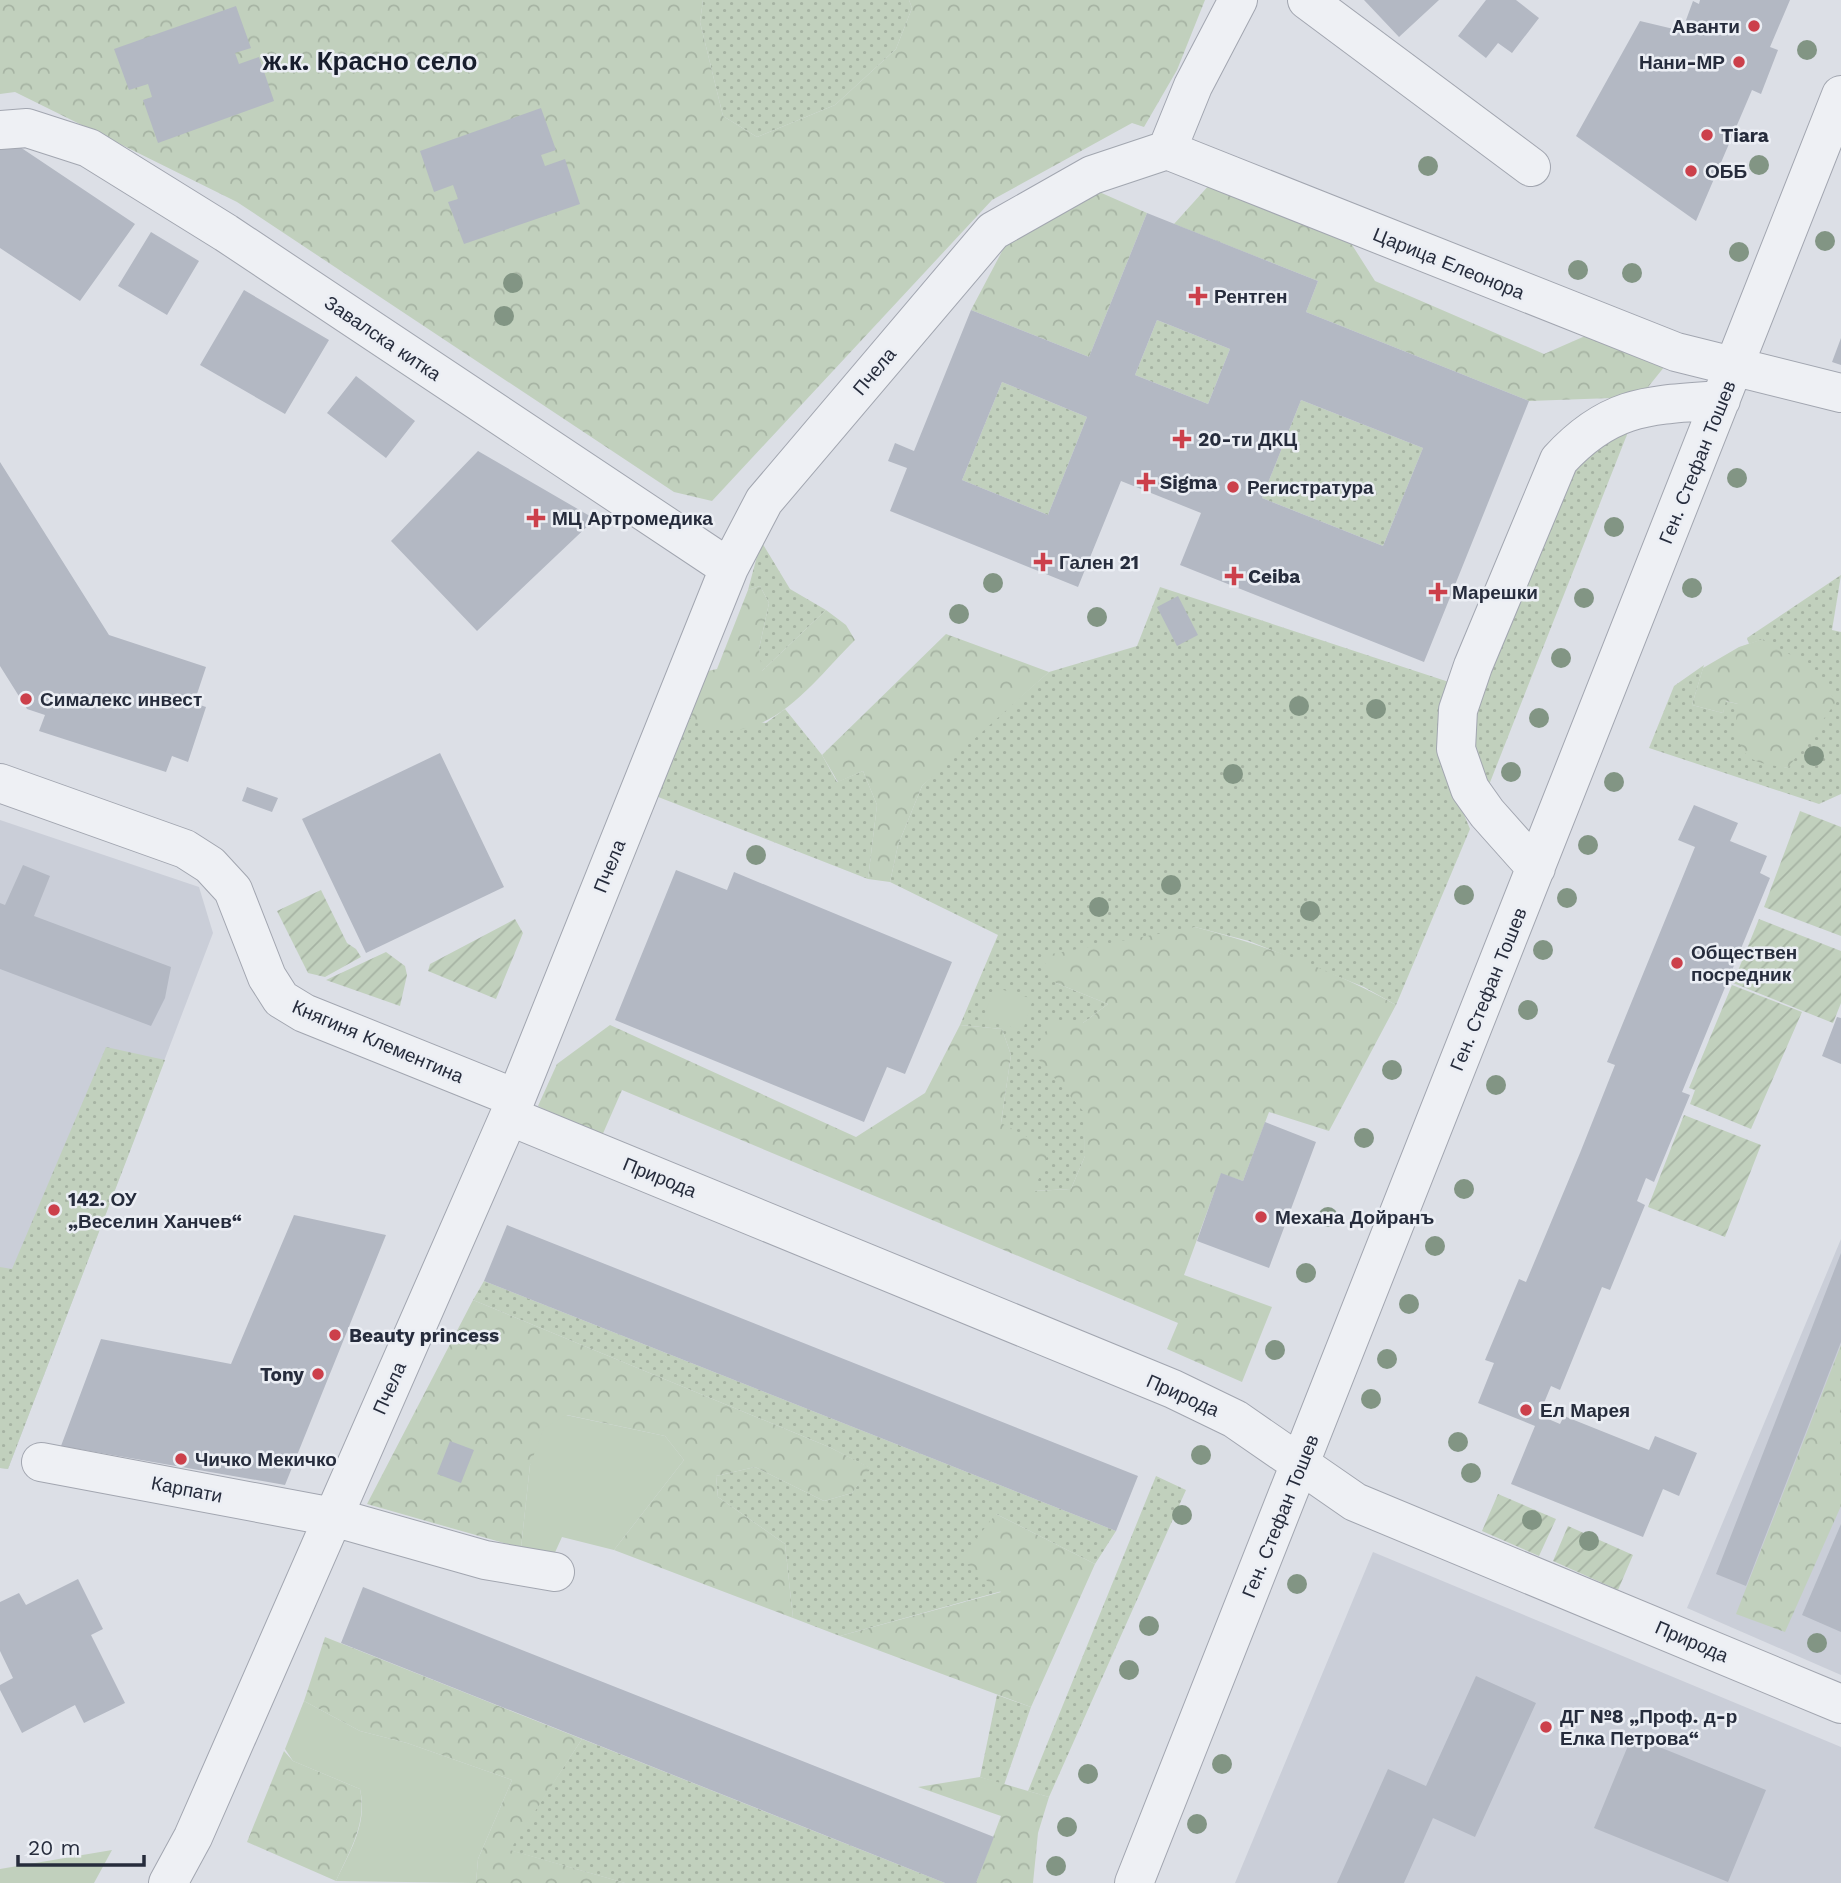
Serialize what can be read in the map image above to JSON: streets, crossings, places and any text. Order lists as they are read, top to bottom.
{
  "streets": {
    "street": [
      "Царица Елеонора",
      "Завалска китка",
      "Пчела",
      "Ген. Стефан Тошев",
      "Княгиня Клементина",
      "Природа",
      "Карпати"
    ]
  },
  "crossings": [
    ["Царица Елеонора", "Пчела"],
    ["Царица Елеонора", "Ген. Стефан Тошев"],
    ["Завалска китка", "Пчела"],
    ["Пчела", "Княгиня Клементина"],
    ["Пчела", "Природа"],
    ["Пчела", "Карпати"],
    ["Ген. Стефан Тошев", "Природа"],
    ["Княгиня Клементина", "Природа"]
  ],
  "districts": ["ж.к. Красно село"],
  "places": {
    "other": [
      "Аванти",
      "Нани-МР",
      "Tiara",
      "ОББ",
      "Регистратура",
      "Сималекс инвест",
      "Обществен посредник",
      "142. ОУ „Веселин Ханчев“",
      "Механа Дойранъ",
      "Beauty princess",
      "Tony",
      "Ел Марея",
      "Чичко Мекичко",
      "ДГ №8 „Проф. д-р Елка Петрова“"
    ],
    "health": [
      "Рентген",
      "20-ти ДКЦ",
      "Sigma",
      "МЦ Артромедика",
      "Гален 21",
      "Ceiba",
      "Марешки"
    ]
  },
  "scale_bar": "20 m"
}
